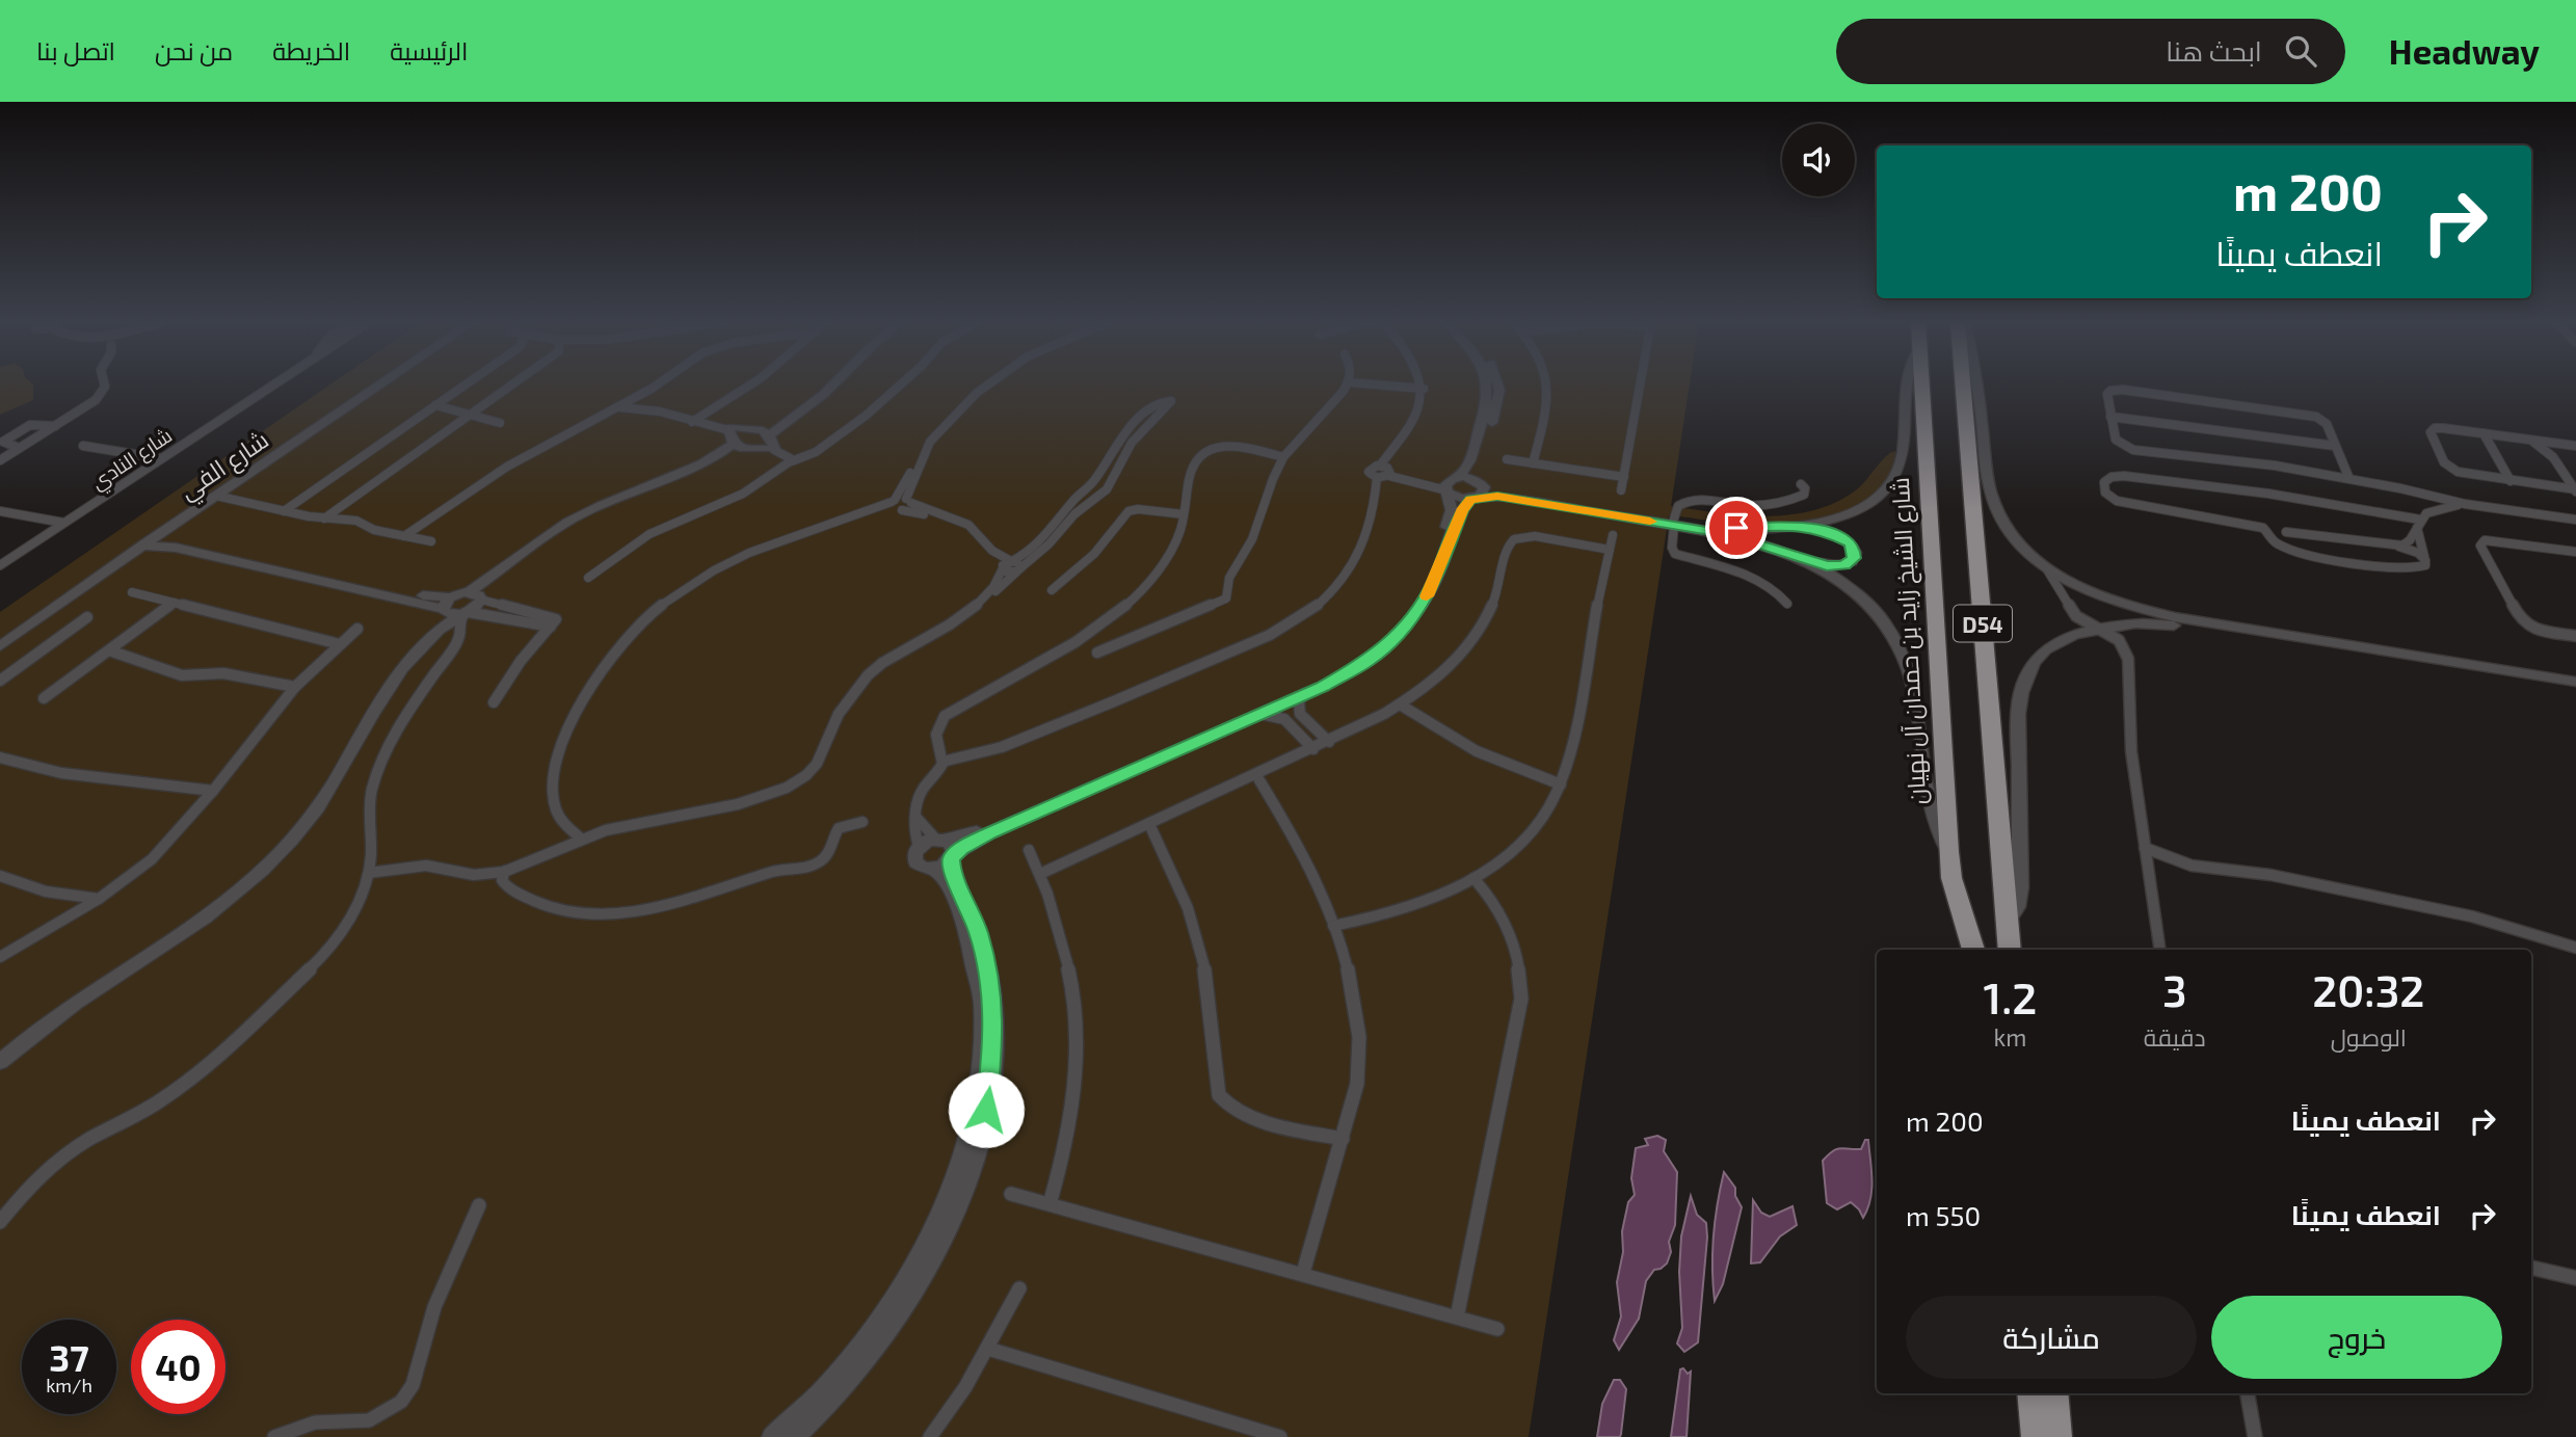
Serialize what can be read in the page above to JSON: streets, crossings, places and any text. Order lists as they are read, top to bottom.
{
  "streets": {
    "highway": ["D54", "شارع الشيخ زايد بن حمدان آل نهيان"],
    "street": ["شارع النادي", "شارع الفي"]
  },
  "page": {
    "header": "Headway",
    "search": "ابحث هنا",
    "nav": [
      "الرئيسية",
      "الخريطة",
      "من نحن",
      "اتصل بنا"
    ],
    "turn": ["200 m", "انعطف يمينًا"],
    "eta": [
      "20:32",
      "الوصول",
      "3",
      "دقيقة",
      "1.2",
      "km"
    ],
    "list": [
      {
        "name": "انعطف يمينًا",
        "value": "200 m"
      },
      {
        "name": "انعطف يمينًا",
        "value": "550 m"
      }
    ],
    "buttons": ["خروج", "مشاركة"],
    "speed": "37 km/h",
    "limit": "40"
  }
}
